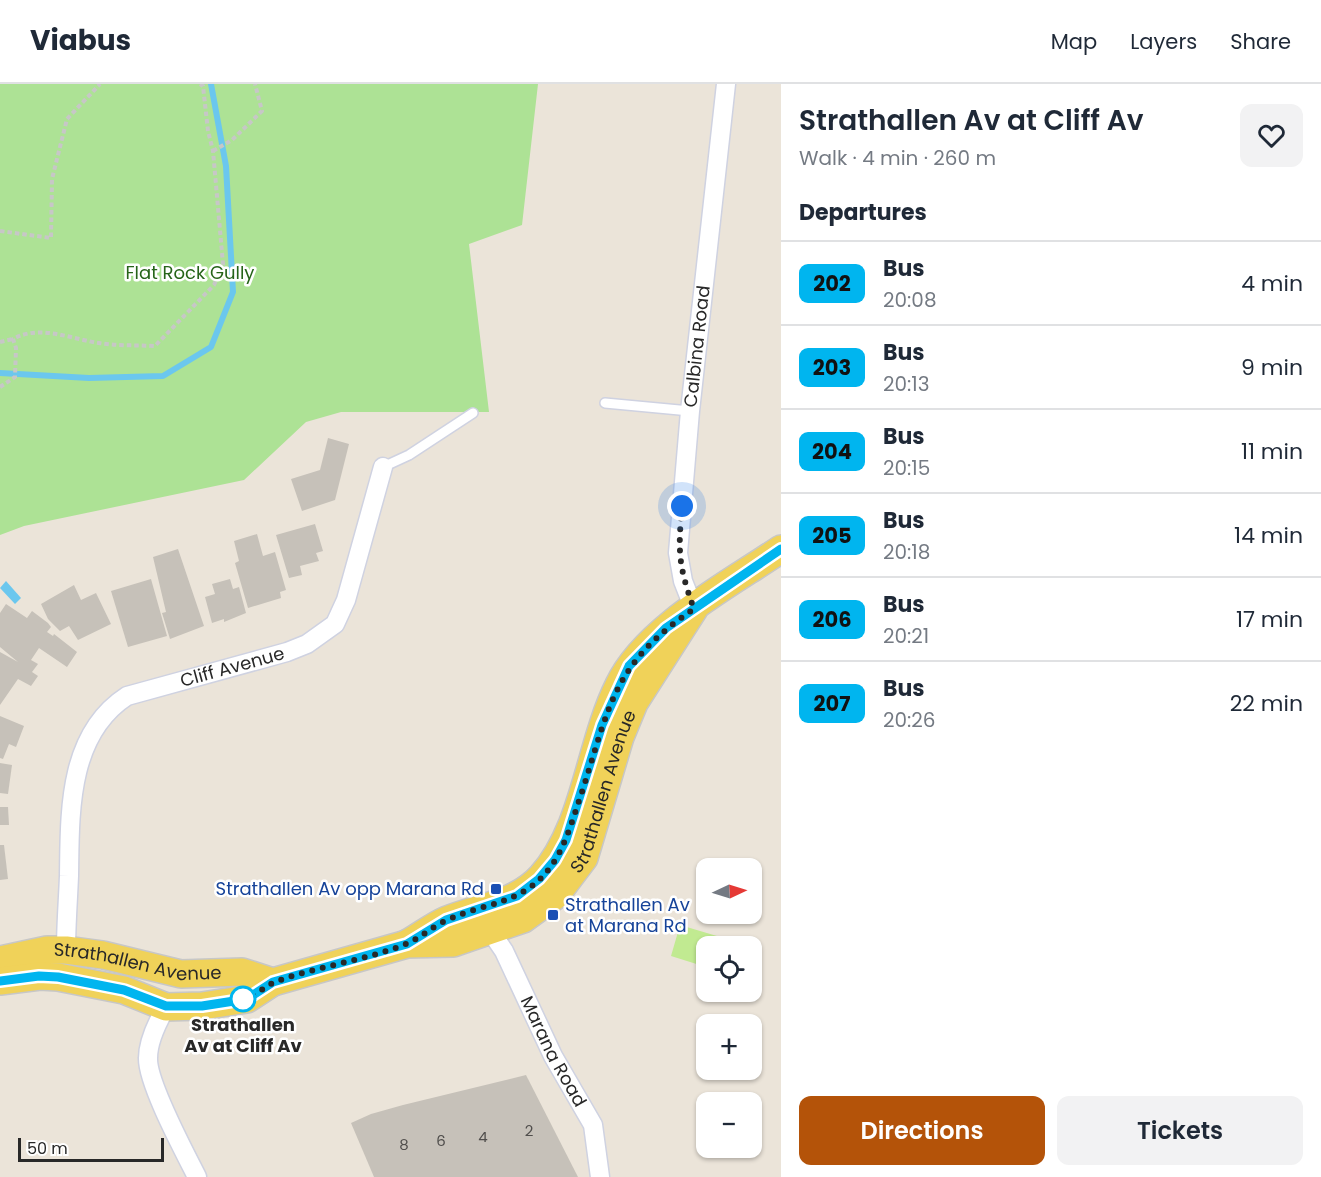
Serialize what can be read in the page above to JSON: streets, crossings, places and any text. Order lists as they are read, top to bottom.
{
  "streets": {
    "main road": ["Strathallen Avenue"],
    "street": ["Calbina Road", "Cliff Avenue", "Marana Road"]
  },
  "crossings": [
    ["Calbina Road", "Strathallen Avenue"],
    ["Cliff Avenue", "Strathallen Avenue"],
    ["Strathallen Avenue", "Marana Road"]
  ],
  "parks": ["Flat Rock Gully"],
  "places": {
    "transit": ["Strathallen Av opp Marana Rd", "Strathallen Av at Marana Rd"],
    "other": ["Strathallen Av at Cliff Av"]
  },
  "lines": ["bus line 202"],
  "house_numbers": [
    "2",
    "4",
    "6",
    "8"
  ],
  "scale_bar": "50 m",
  "north": "right",
  "page": {
    "header": "Viabus",
    "nav": ["Map", "Layers", "Share"],
    "heading": [
      ["Strathallen Av at Cliff Av", "Walk · 4 min · 260 m"],
      "Departures"
    ],
    "list": [
      {
        "mark": "202",
        "name": "Bus",
        "note": "20:08",
        "value": "4 min"
      },
      {
        "mark": "203",
        "name": "Bus",
        "note": "20:13",
        "value": "9 min"
      },
      {
        "mark": "204",
        "name": "Bus",
        "note": "20:15",
        "value": "11 min"
      },
      {
        "mark": "205",
        "name": "Bus",
        "note": "20:18",
        "value": "14 min"
      },
      {
        "mark": "206",
        "name": "Bus",
        "note": "20:21",
        "value": "17 min"
      },
      {
        "mark": "207",
        "name": "Bus",
        "note": "20:26",
        "value": "22 min"
      }
    ],
    "map_buttons": ["+", "−"],
    "buttons": ["Directions", "Tickets"],
    "scale": "50 m"
  }
}
